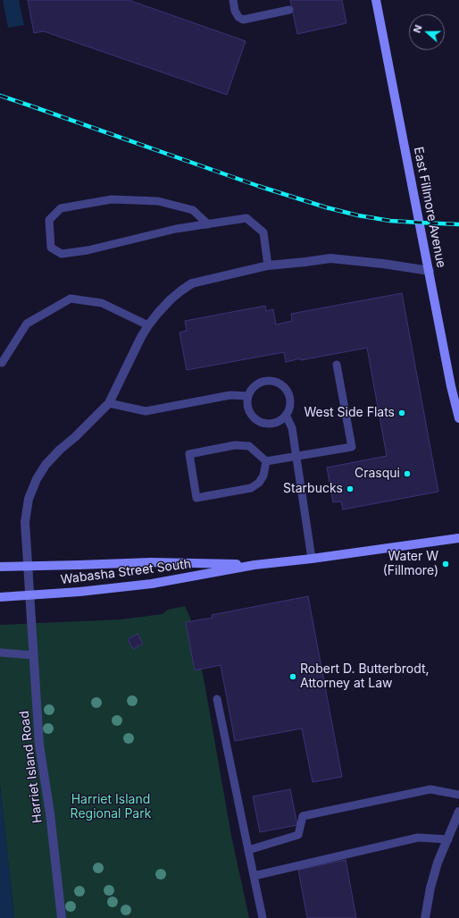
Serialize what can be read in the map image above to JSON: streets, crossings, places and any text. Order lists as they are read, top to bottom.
{
  "streets": {
    "main road": ["East Fillmore Avenue", "Wabasha Street South"],
    "street": ["Harriet Island Road"]
  },
  "crossings": [
    ["East Fillmore Avenue", "Harriet Island Road"]
  ],
  "parks": ["Harriet Island Regional Park"],
  "places": [
    "West Side Flats",
    "Crasqui",
    "Starbucks",
    "Water W (Fillmore)",
    "Robert D. Butterbrodt, Attorney at Law"
  ],
  "north": "left"
}
